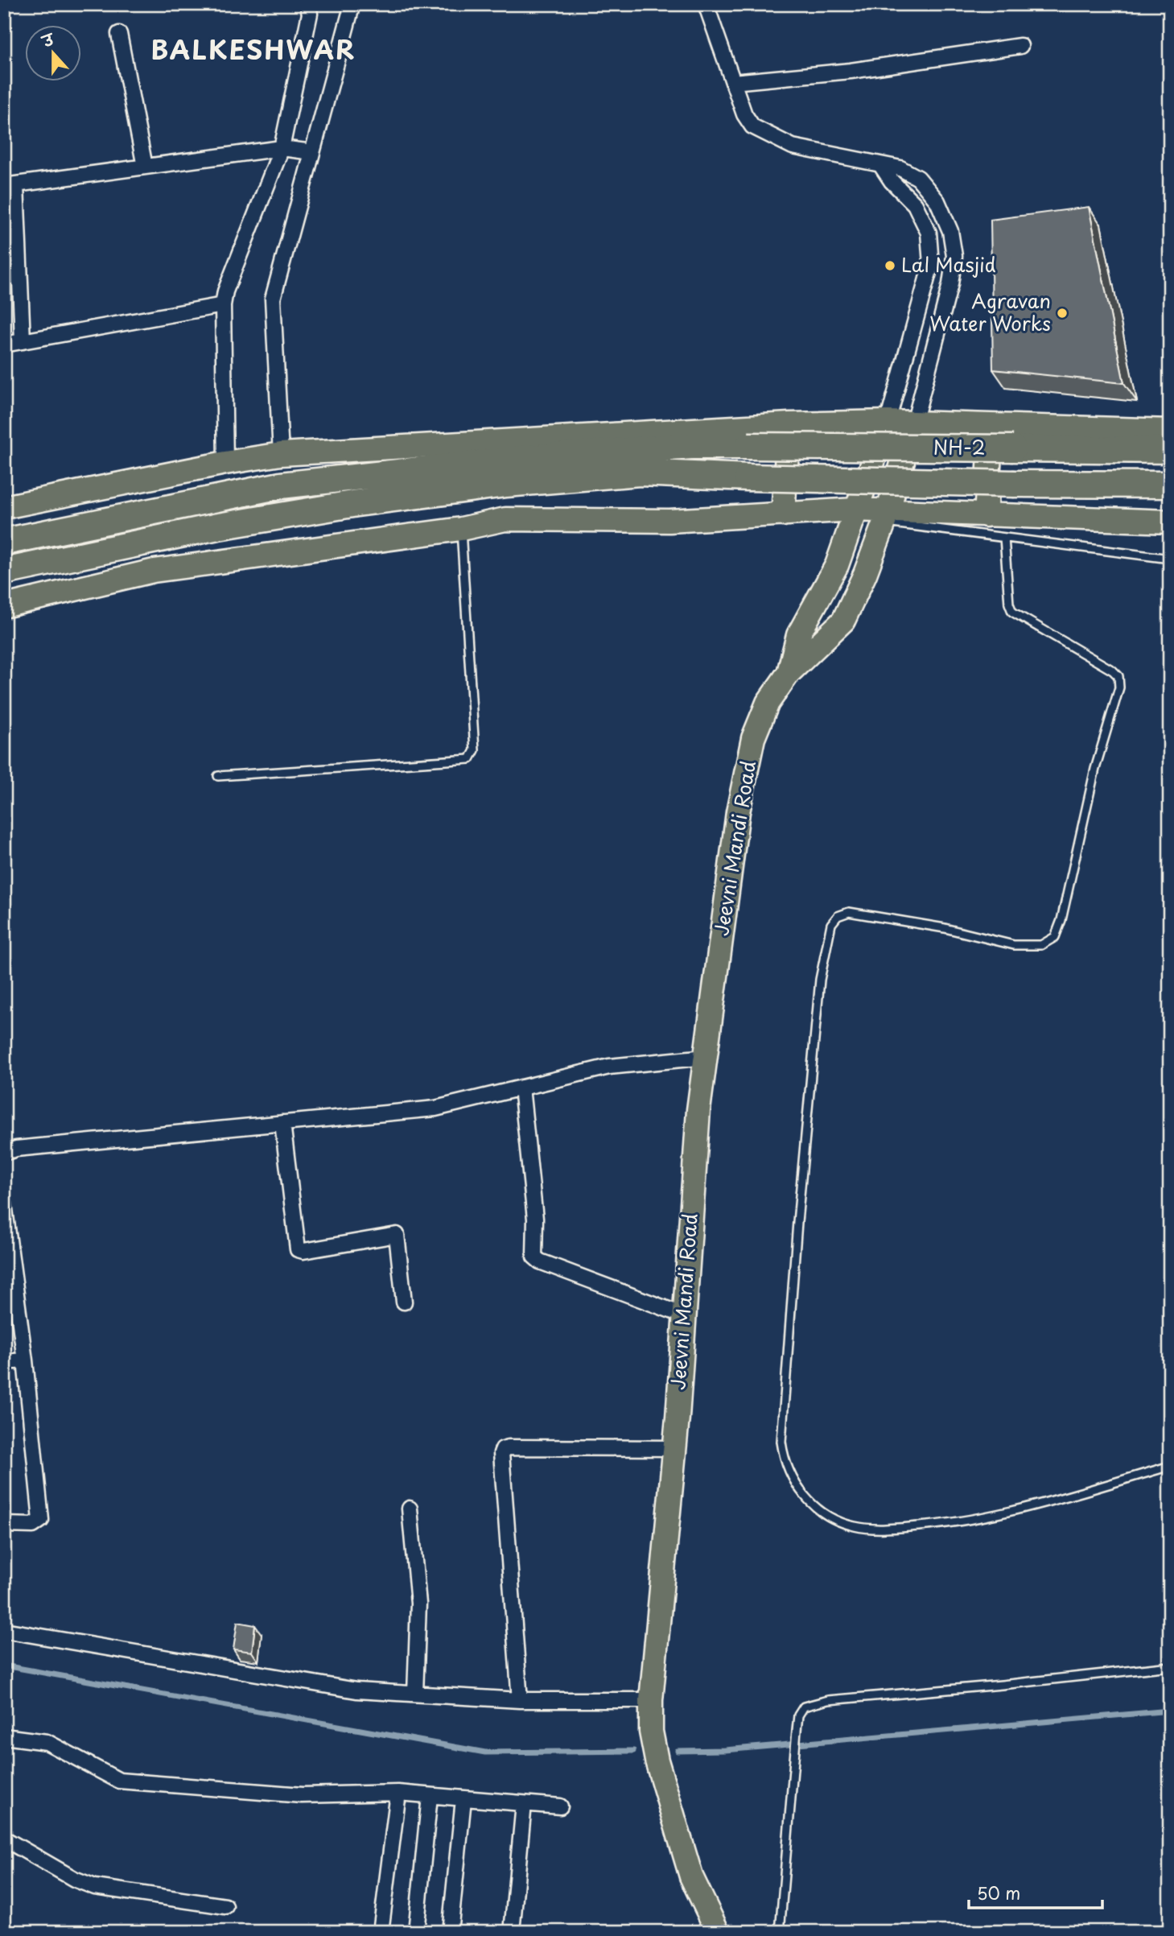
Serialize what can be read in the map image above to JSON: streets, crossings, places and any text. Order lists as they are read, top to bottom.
{
  "streets": {
    "highway": ["NH-2"],
    "main road": ["Jeevni Mandi Road"]
  },
  "districts": ["BALKESHWAR"],
  "places": ["Lal Masjid", "Agravan Water Works"],
  "scale_bar": "50 m",
  "north": "top"
}
